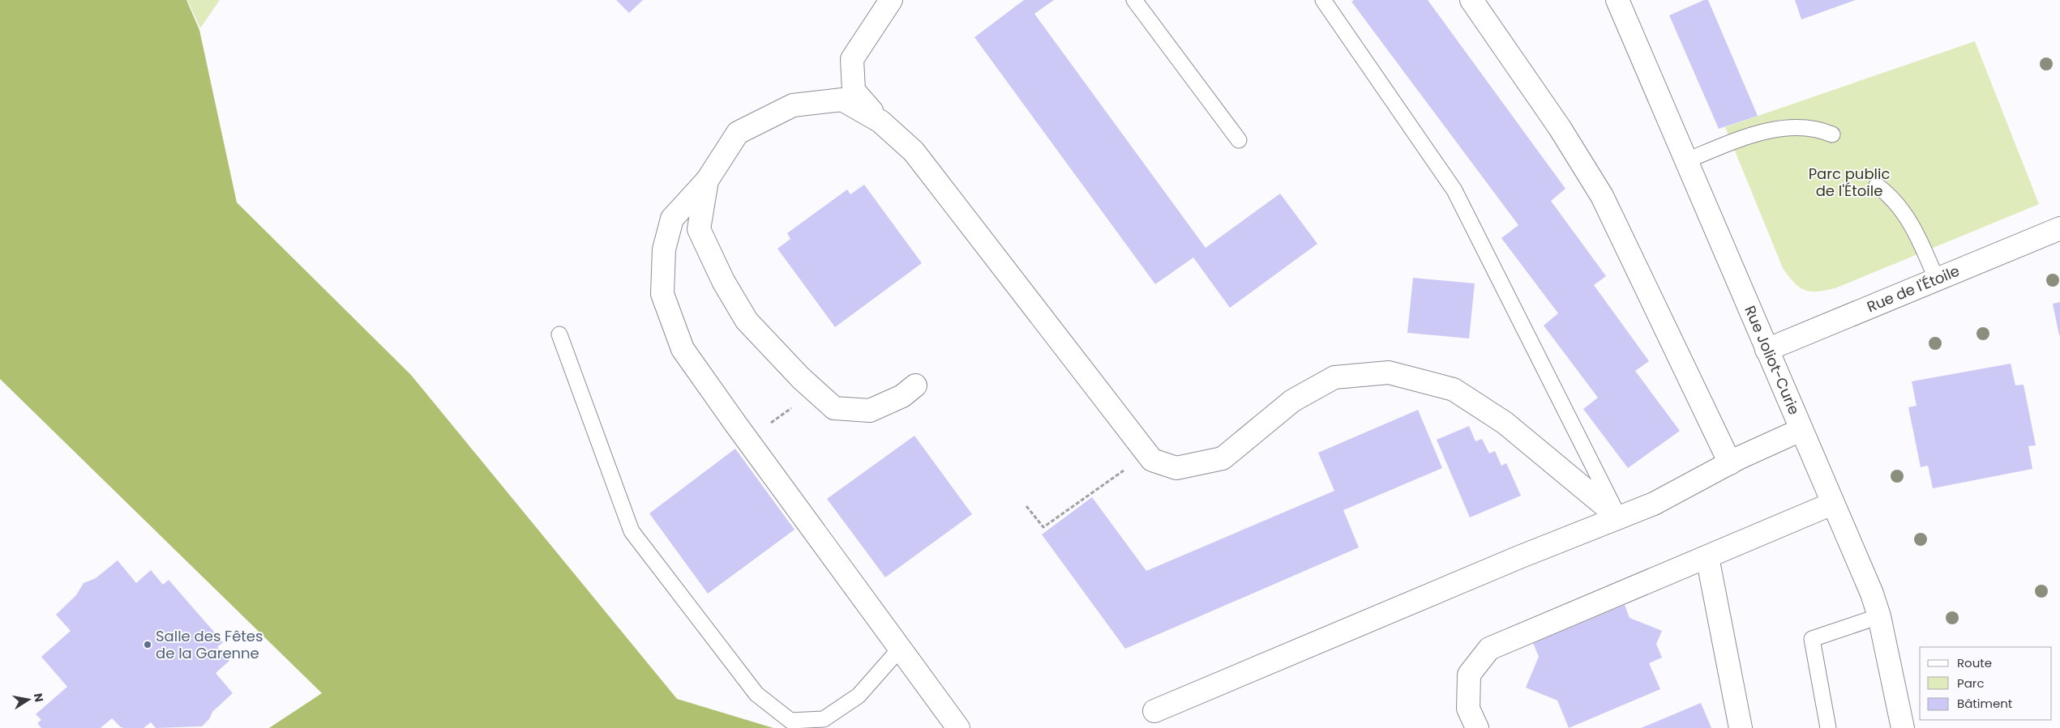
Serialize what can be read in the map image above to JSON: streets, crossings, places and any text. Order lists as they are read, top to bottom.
{
  "streets": {
    "street": ["Rue de l'Étoile", "Rue Joliot-Curie"]
  },
  "crossings": [
    ["Rue de l'Étoile", "Rue Joliot-Curie"]
  ],
  "parks": ["Parc public de l'Étoile"],
  "places": ["Salle des Fêtes de la Garenne"],
  "legend": ["Route", "Parc", "Bâtiment"],
  "north": "right"
}
